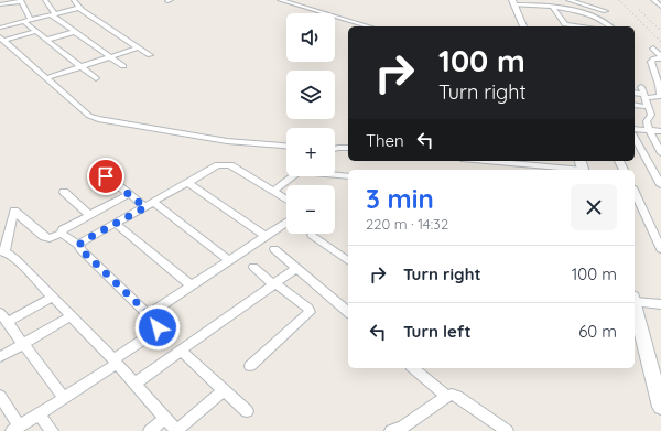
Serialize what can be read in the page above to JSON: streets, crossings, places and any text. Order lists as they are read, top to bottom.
{
  "page": {
    "map_buttons": ["+", "−"],
    "turn": ["100 m", "Turn right"],
    "then": "Then",
    "heading": ["3 min", "220 m · 14:32"],
    "list": [
      {
        "name": "Turn right",
        "value": "100 m"
      },
      {
        "name": "Turn left",
        "value": "60 m"
      }
    ]
  }
}
